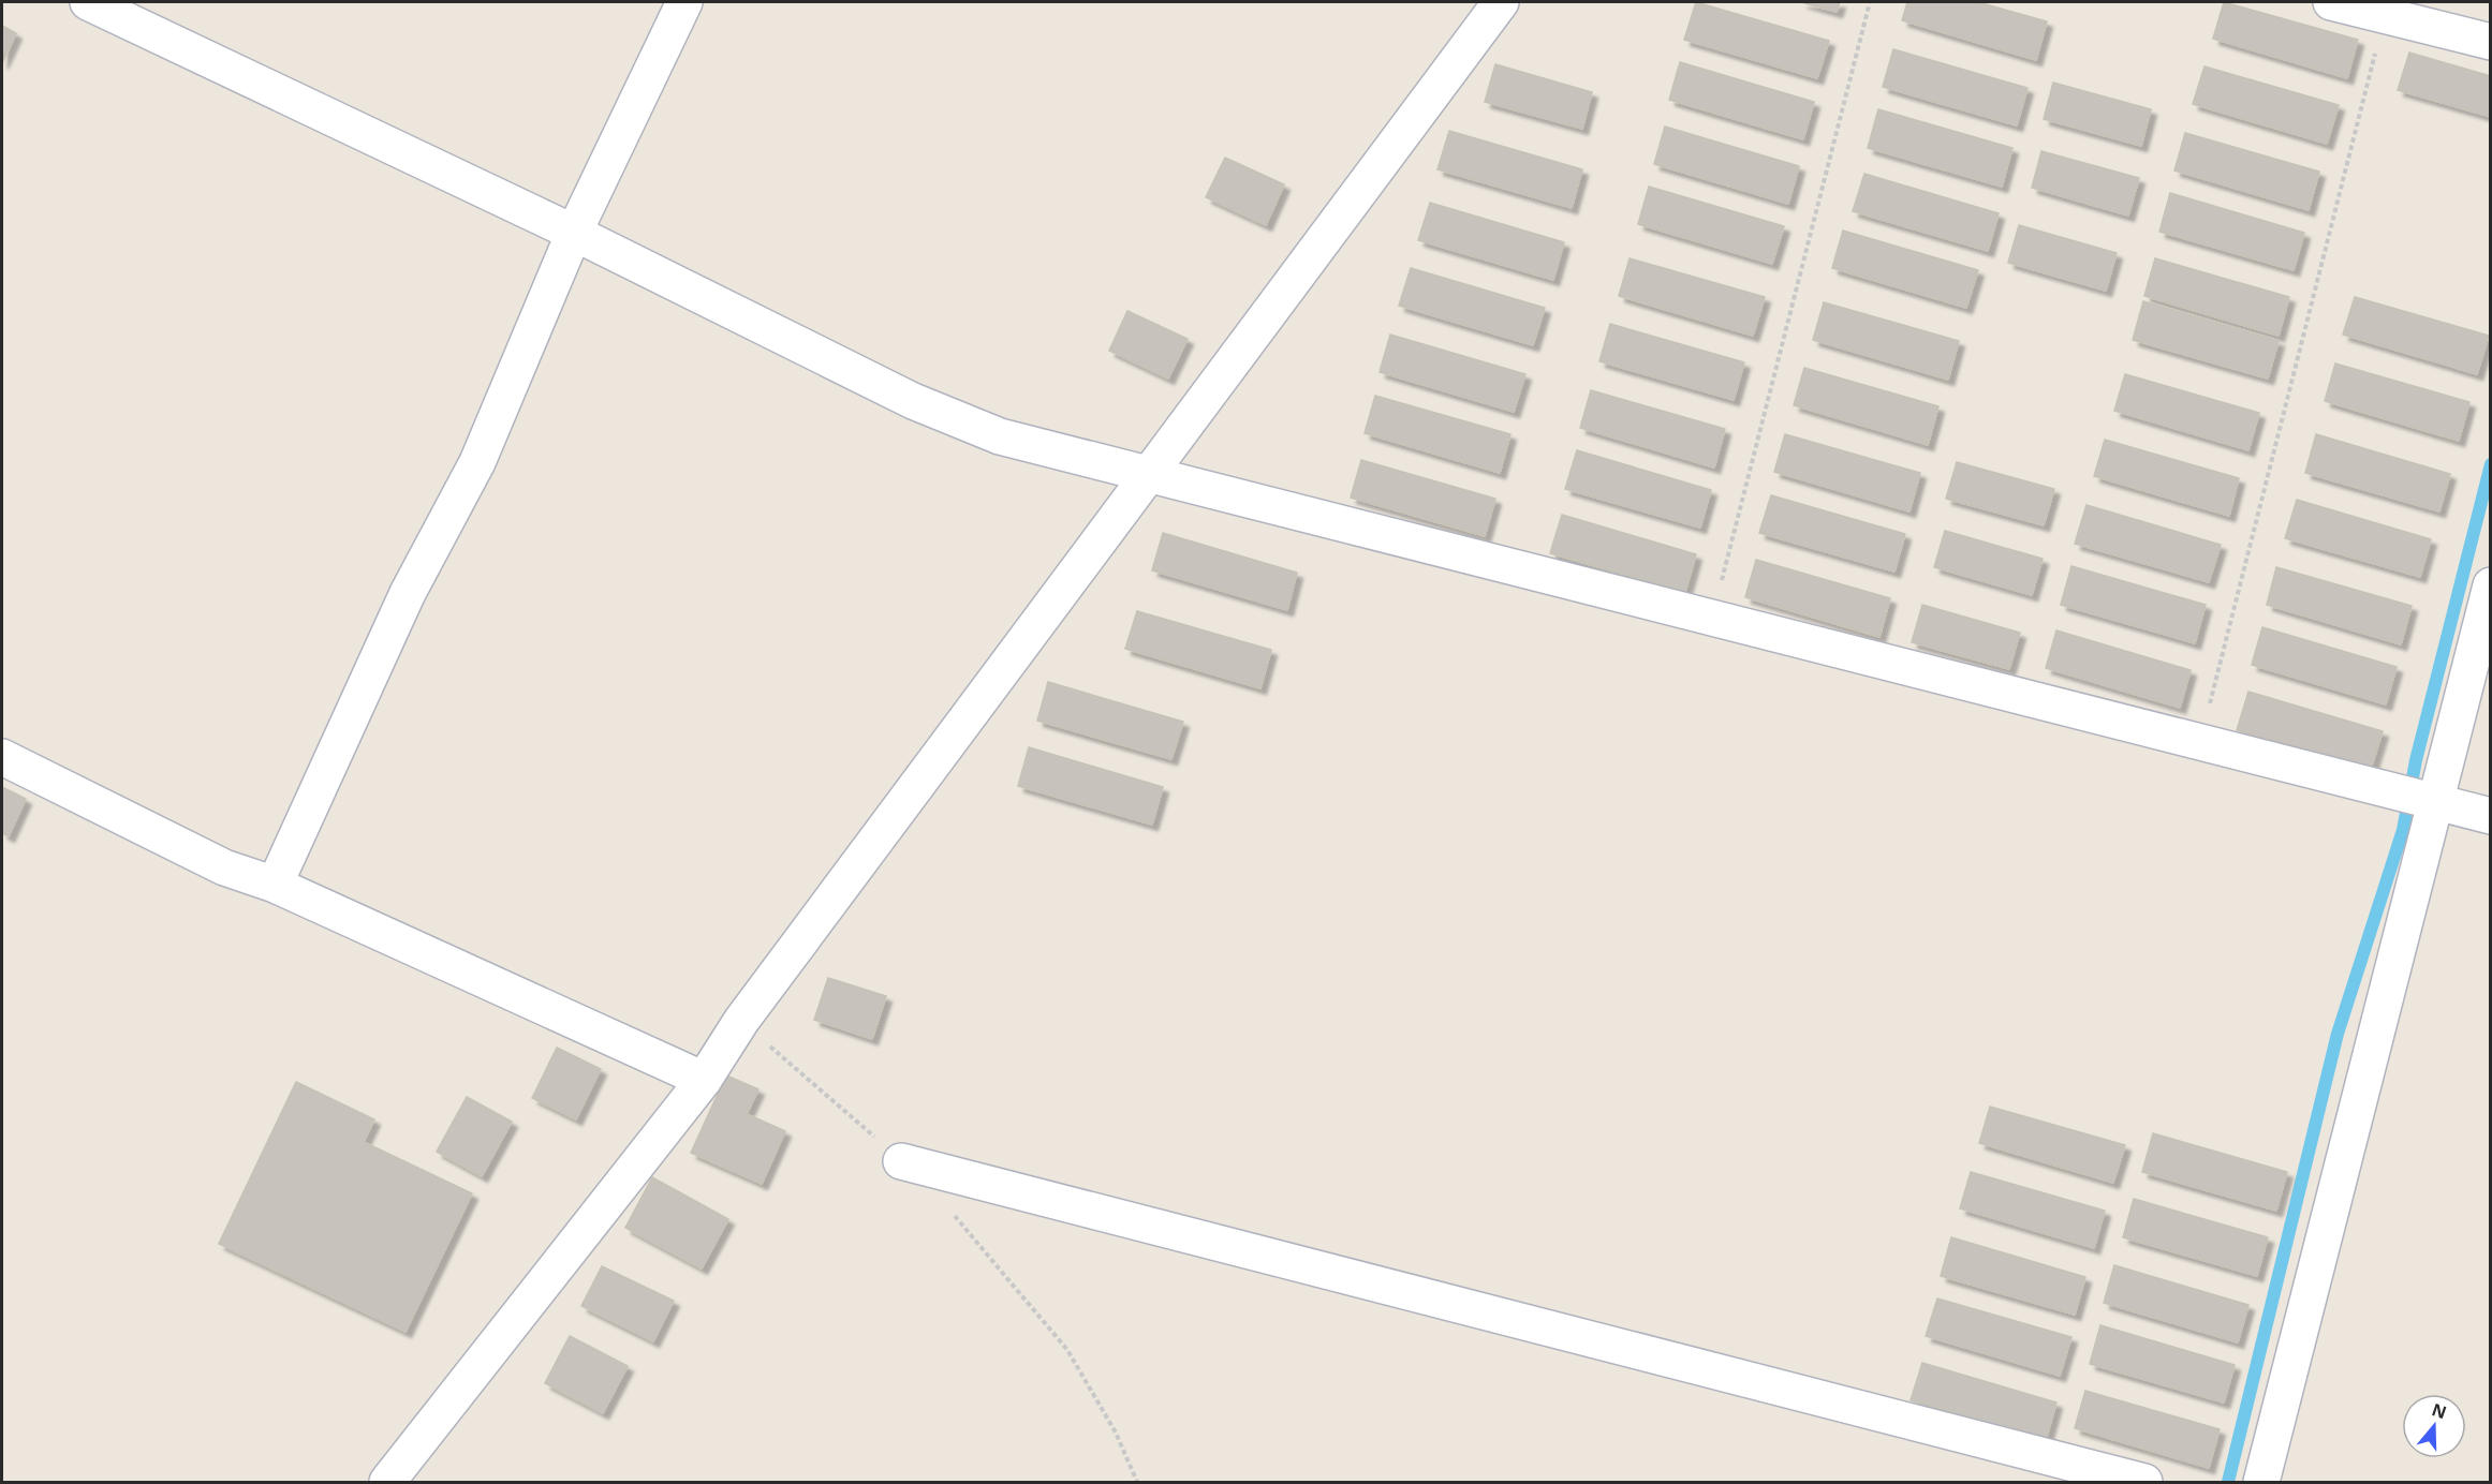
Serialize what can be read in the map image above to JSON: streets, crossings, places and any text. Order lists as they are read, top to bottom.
{
  "north": "top"
}
